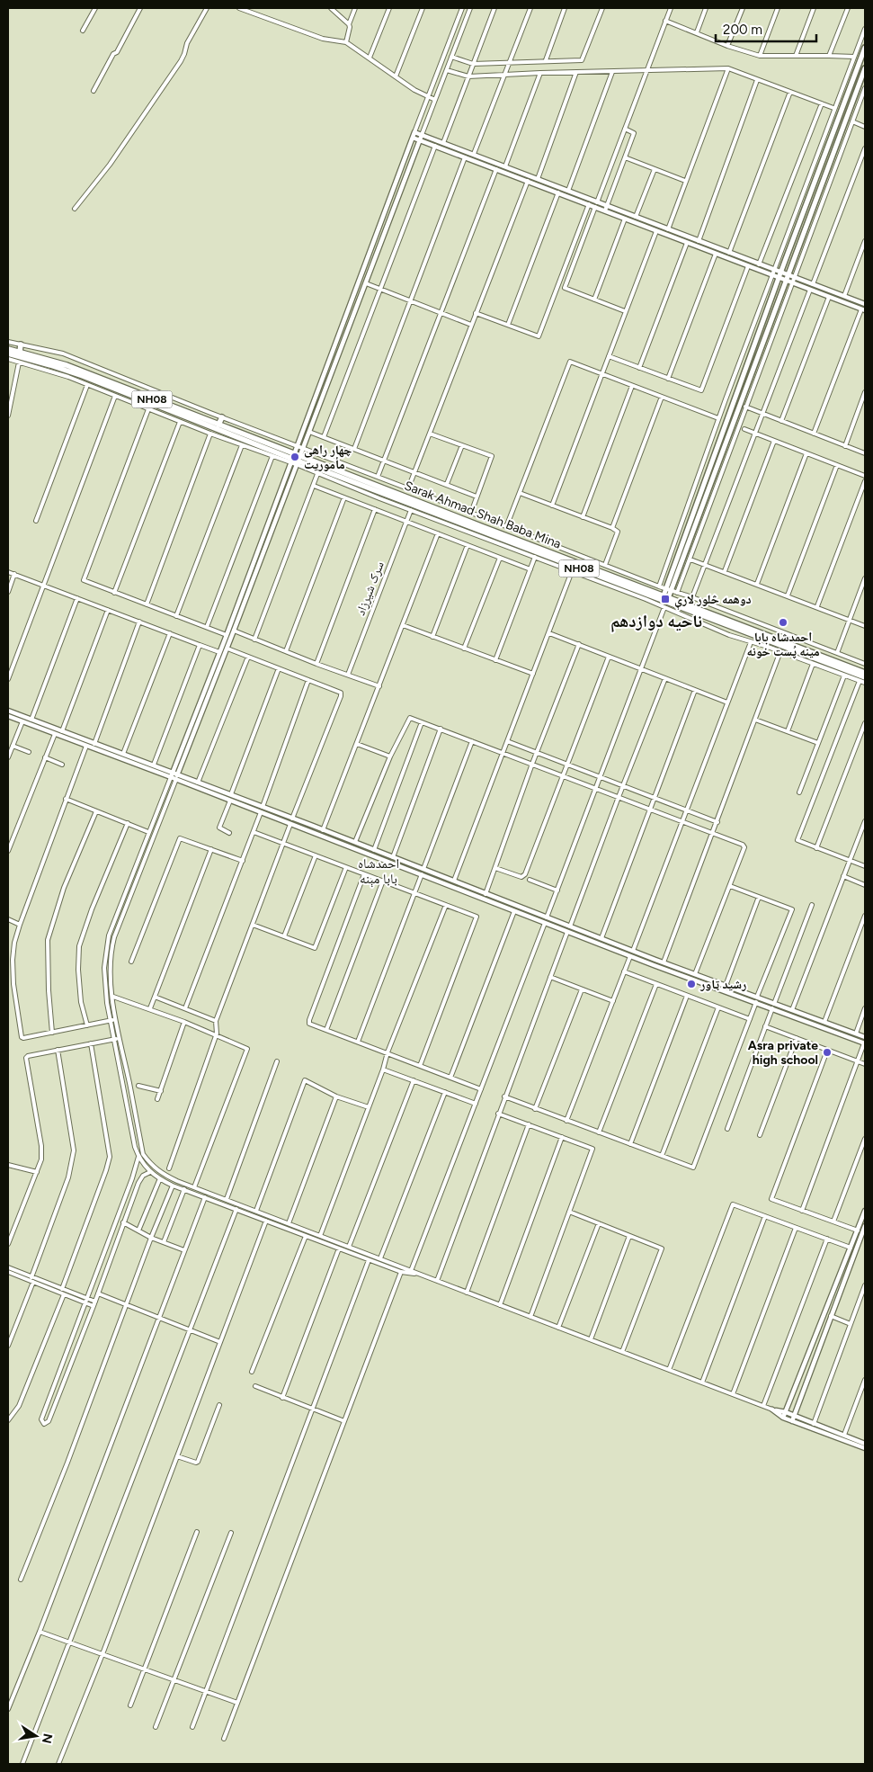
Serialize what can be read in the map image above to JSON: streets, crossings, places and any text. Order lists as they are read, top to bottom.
{
  "streets": {
    "highway": ["NH08", "Sarak Ahmad Shah Baba Mina"],
    "street": ["سرک شیرزاد"]
  },
  "crossings": [
    ["NH08", "Sarak Ahmad Shah Baba Mina"]
  ],
  "districts": ["ناحیه دوازدهم", "احمدشاه بابا مېنه"],
  "places": {
    "other": [
      "چهار راهی مأموریت",
      "احمدشاه بابا مینه پُست خونه",
      "رشید ټاور",
      "Asra private high school"
    ],
    "transit": ["دوهمه څلور لارې"]
  },
  "scale_bar": "200 m",
  "north": "right"
}
